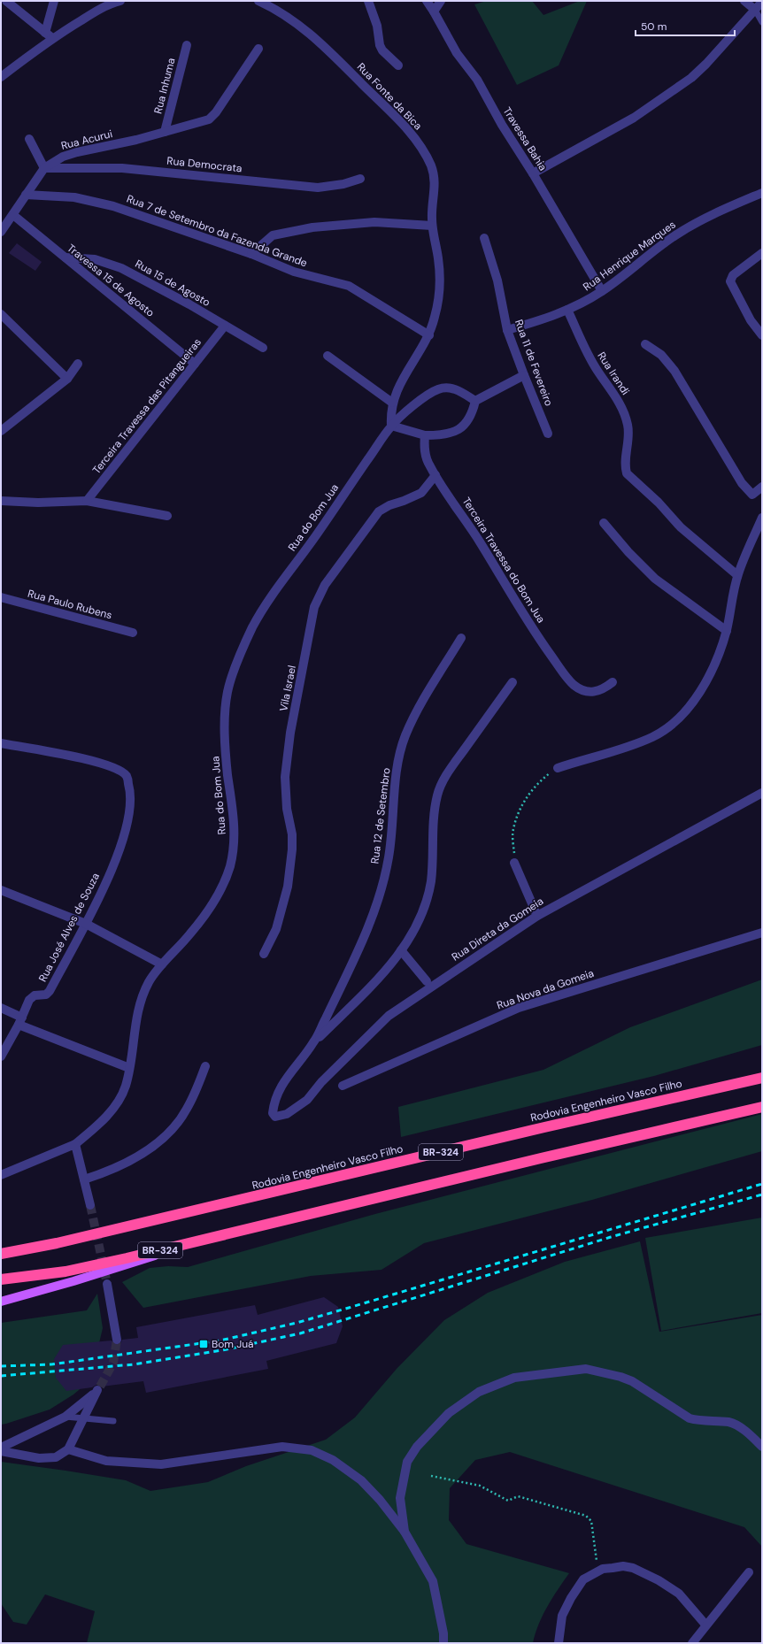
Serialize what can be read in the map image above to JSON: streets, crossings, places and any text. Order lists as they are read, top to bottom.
{
  "streets": {
    "highway": ["Rodovia Engenheiro Vasco Filho", "BR-324"],
    "street": [
      "Rua Inhuma",
      "Rua Fonte da Bica",
      "Travessa Bahia",
      "Rua Acurui",
      "Rua Democrata",
      "Rua 7 de Setembro da Fazenda Grande",
      "Rua Henrique Marques",
      "Travessa 15 de Agosto",
      "Rua 15 de Agosto",
      "Rua 11 de Fevereiro",
      "Rua Irandi",
      "Terceira Travessa das Pitangueiras",
      "Rua do Bom Jua",
      "Terceira Travessa do Bom Jua",
      "Rua Paulo Rubens",
      "Vila Israel",
      "Rua 12 de Setembro",
      "Rua José Alves de Souza",
      "Rua Direta da Gomeia",
      "Rua Nova da Gomeia"
    ]
  },
  "crossings": [
    ["Rua Inhuma", "Rua Acurui"],
    ["Rua Fonte da Bica", "Rua 7 de Setembro da Fazenda Grande"],
    ["Rua Fonte da Bica", "Rua do Bom Jua"],
    ["Travessa Bahia", "Rua Henrique Marques"],
    ["Rua Acurui", "Rua Democrata"],
    ["Rua Acurui", "Rua 7 de Setembro da Fazenda Grande"],
    ["Rua Acurui", "Travessa 15 de Agosto"],
    ["Rua Henrique Marques", "Rua 11 de Fevereiro"],
    ["Rua Henrique Marques", "Rua Irandi"],
    ["Travessa 15 de Agosto", "Rua 15 de Agosto"],
    ["Travessa 15 de Agosto", "Terceira Travessa das Pitangueiras"],
    ["Rua 15 de Agosto", "Terceira Travessa das Pitangueiras"],
    ["Terceira Travessa do Bom Jua", "Vila Israel"],
    ["Rua 12 de Setembro", "Rua Direta da Gomeia"]
  ],
  "places": {
    "transit": ["Bom Juá"]
  },
  "scale_bar": "50 m"
}
